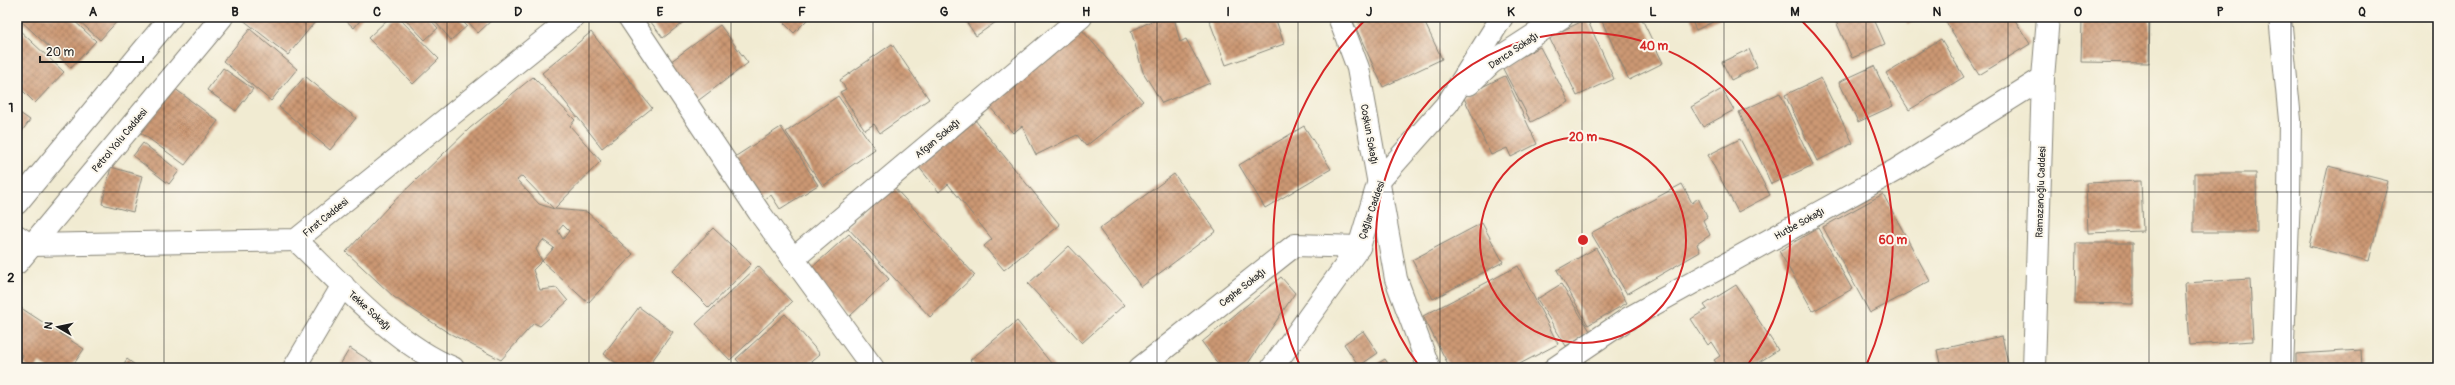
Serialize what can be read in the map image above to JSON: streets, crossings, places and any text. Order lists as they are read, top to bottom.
{
  "streets": {
    "street": [
      "Darıca Sokağı",
      "Coşkun Sokağı",
      "Afgan Sokağı",
      "Petrol Yolu Caddesi",
      "Ramazanoğlu Caddesi",
      "Çağlar Caddesi",
      "Fırat Caddesi",
      "Hutbe Sokağı",
      "Cephe Sokağı",
      "Tekke Sokağı"
    ]
  },
  "crossings": [
    ["Darıca Sokağı", "Çağlar Caddesi"],
    ["Coşkun Sokağı", "Çağlar Caddesi"],
    ["Petrol Yolu Caddesi", "Fırat Caddesi"],
    ["Ramazanoğlu Caddesi", "Hutbe Sokağı"],
    ["Çağlar Caddesi", "Cephe Sokağı"],
    ["Fırat Caddesi", "Tekke Sokağı"]
  ],
  "scale_bar": "20 m",
  "north": "left",
  "grid": {
    "columns": [
      "A",
      "B",
      "C",
      "D",
      "E",
      "F",
      "G",
      "H",
      "I",
      "J",
      "K",
      "L",
      "M",
      "N",
      "O",
      "P",
      "Q"
    ],
    "rows": ["1", "2"]
  },
  "rings": ["40 m", "20 m", "60 m"]
}
